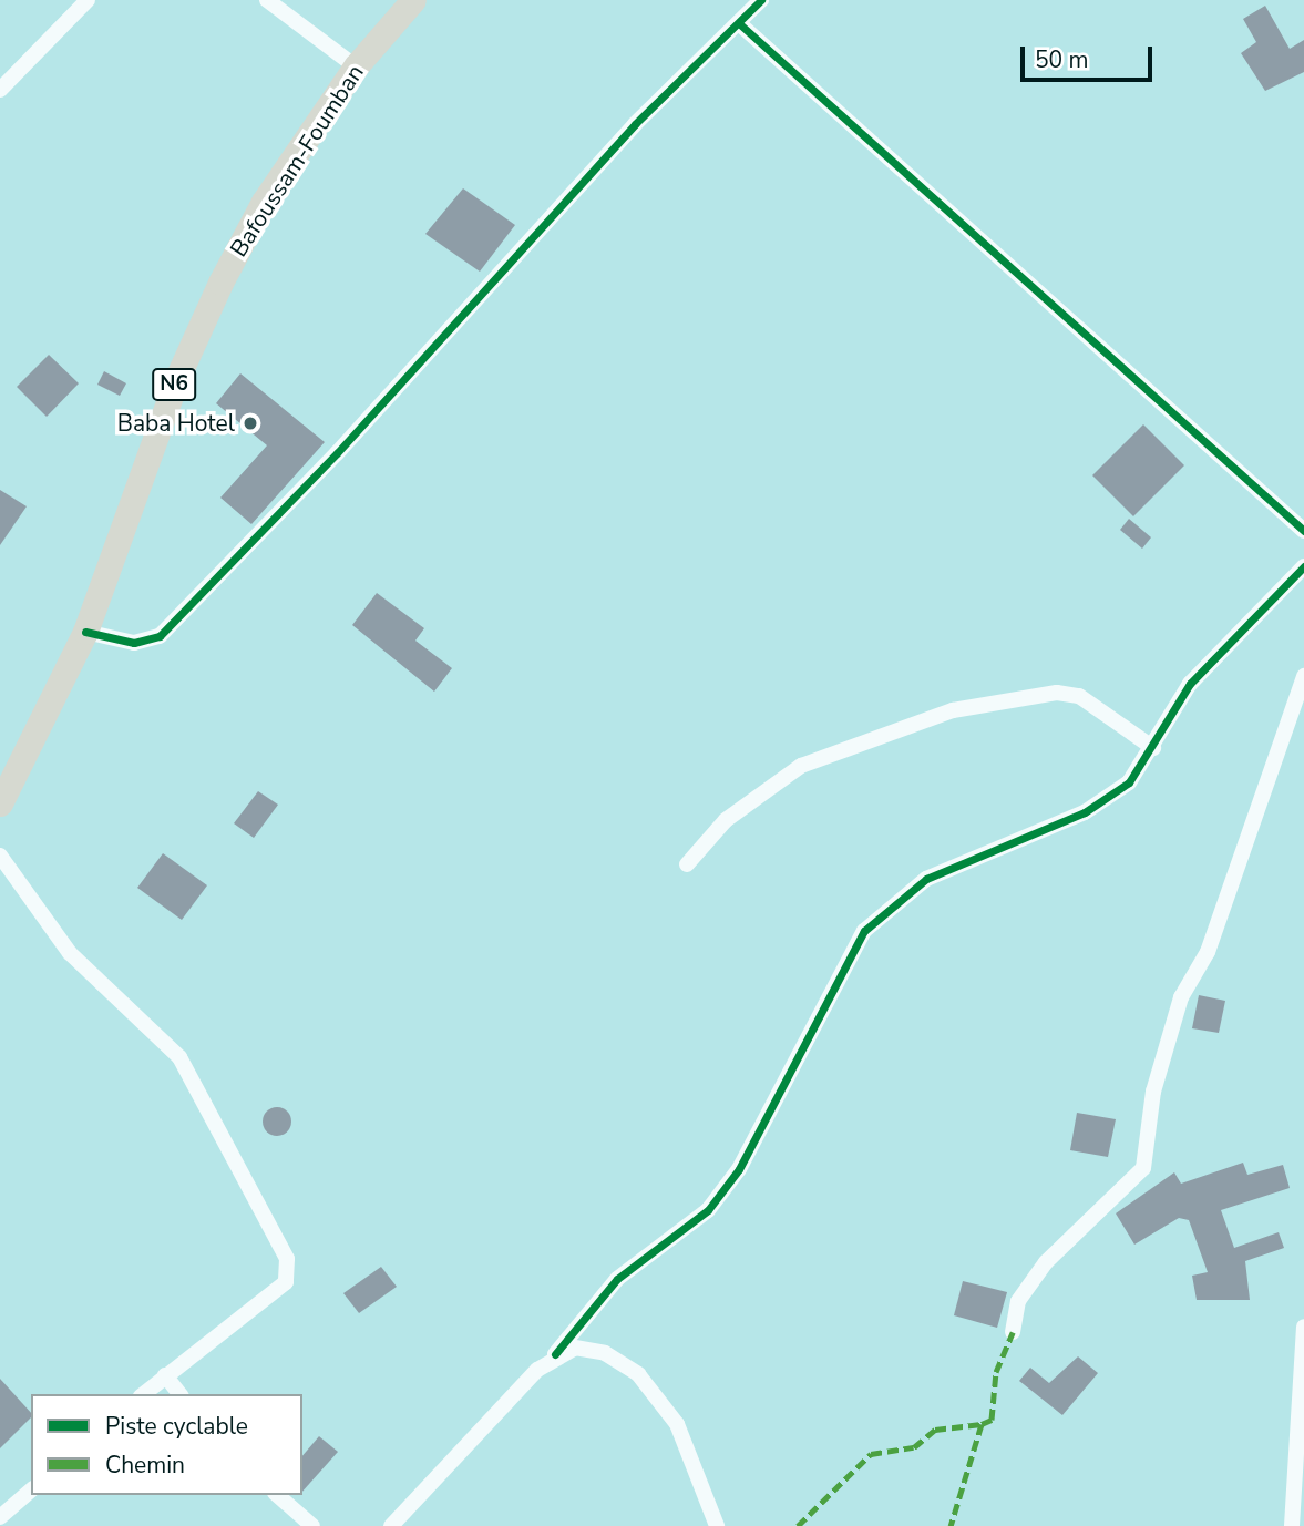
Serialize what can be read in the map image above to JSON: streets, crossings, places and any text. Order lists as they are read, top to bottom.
{
  "streets": {
    "highway": ["Bafoussam-Foumban", "N6"]
  },
  "places": ["Baba Hotel"],
  "legend": ["Piste cyclable", "Chemin"],
  "scale_bar": "50 m"
}
